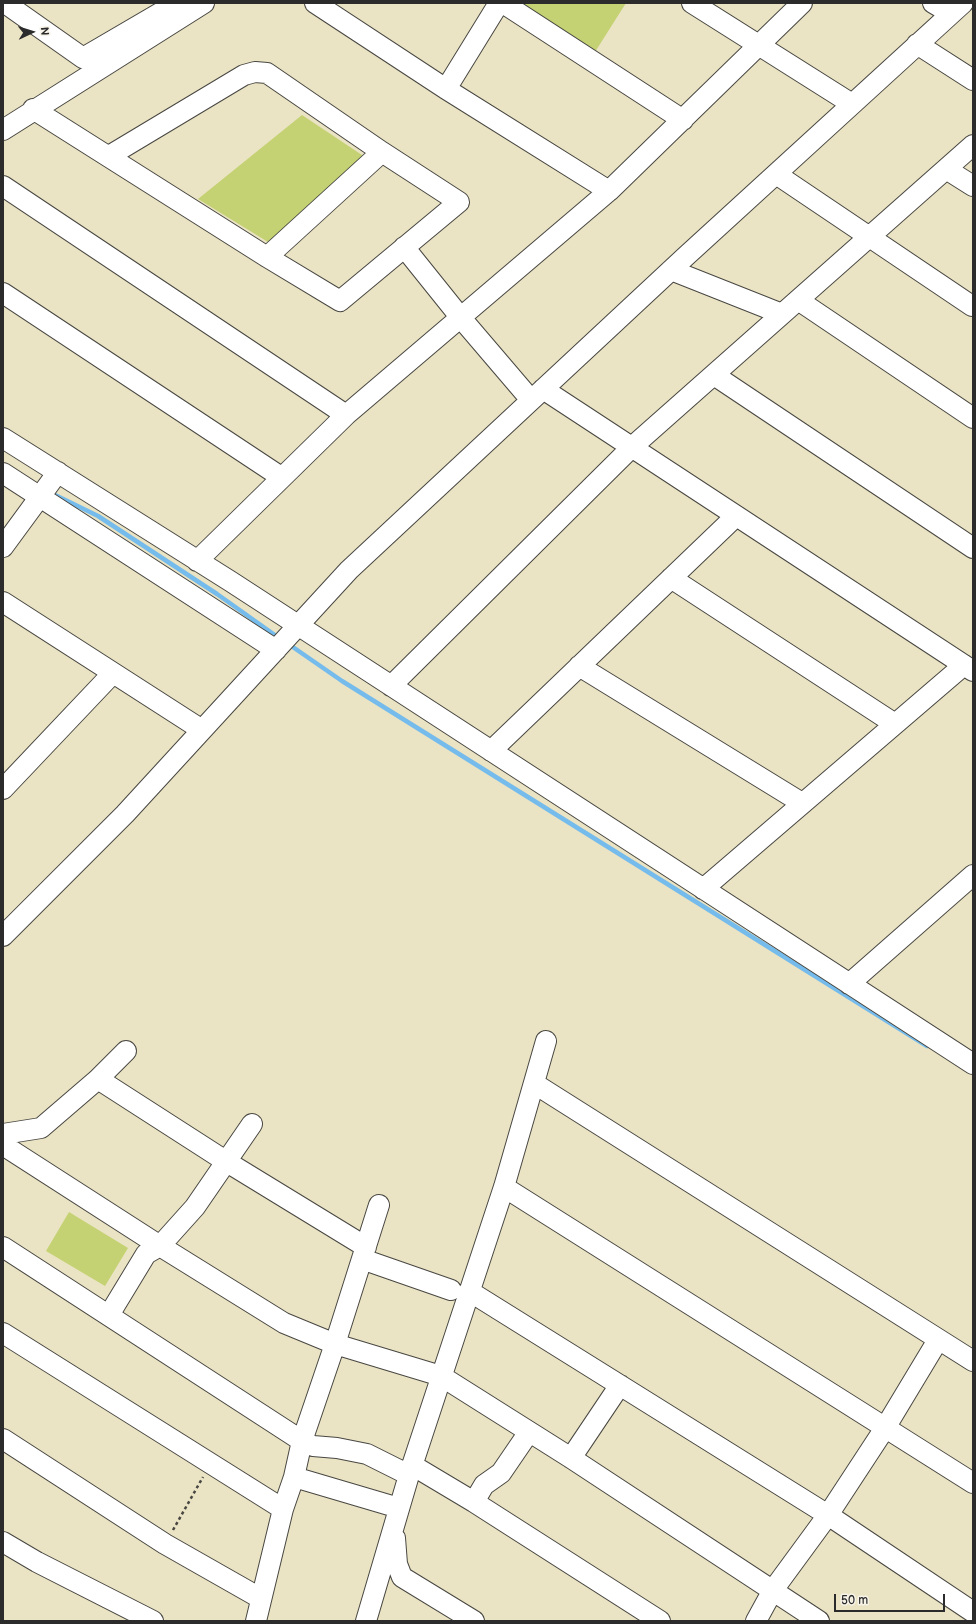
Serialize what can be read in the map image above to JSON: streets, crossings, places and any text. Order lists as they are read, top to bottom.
{
  "scale_bar": "50 m",
  "north": "right"
}
